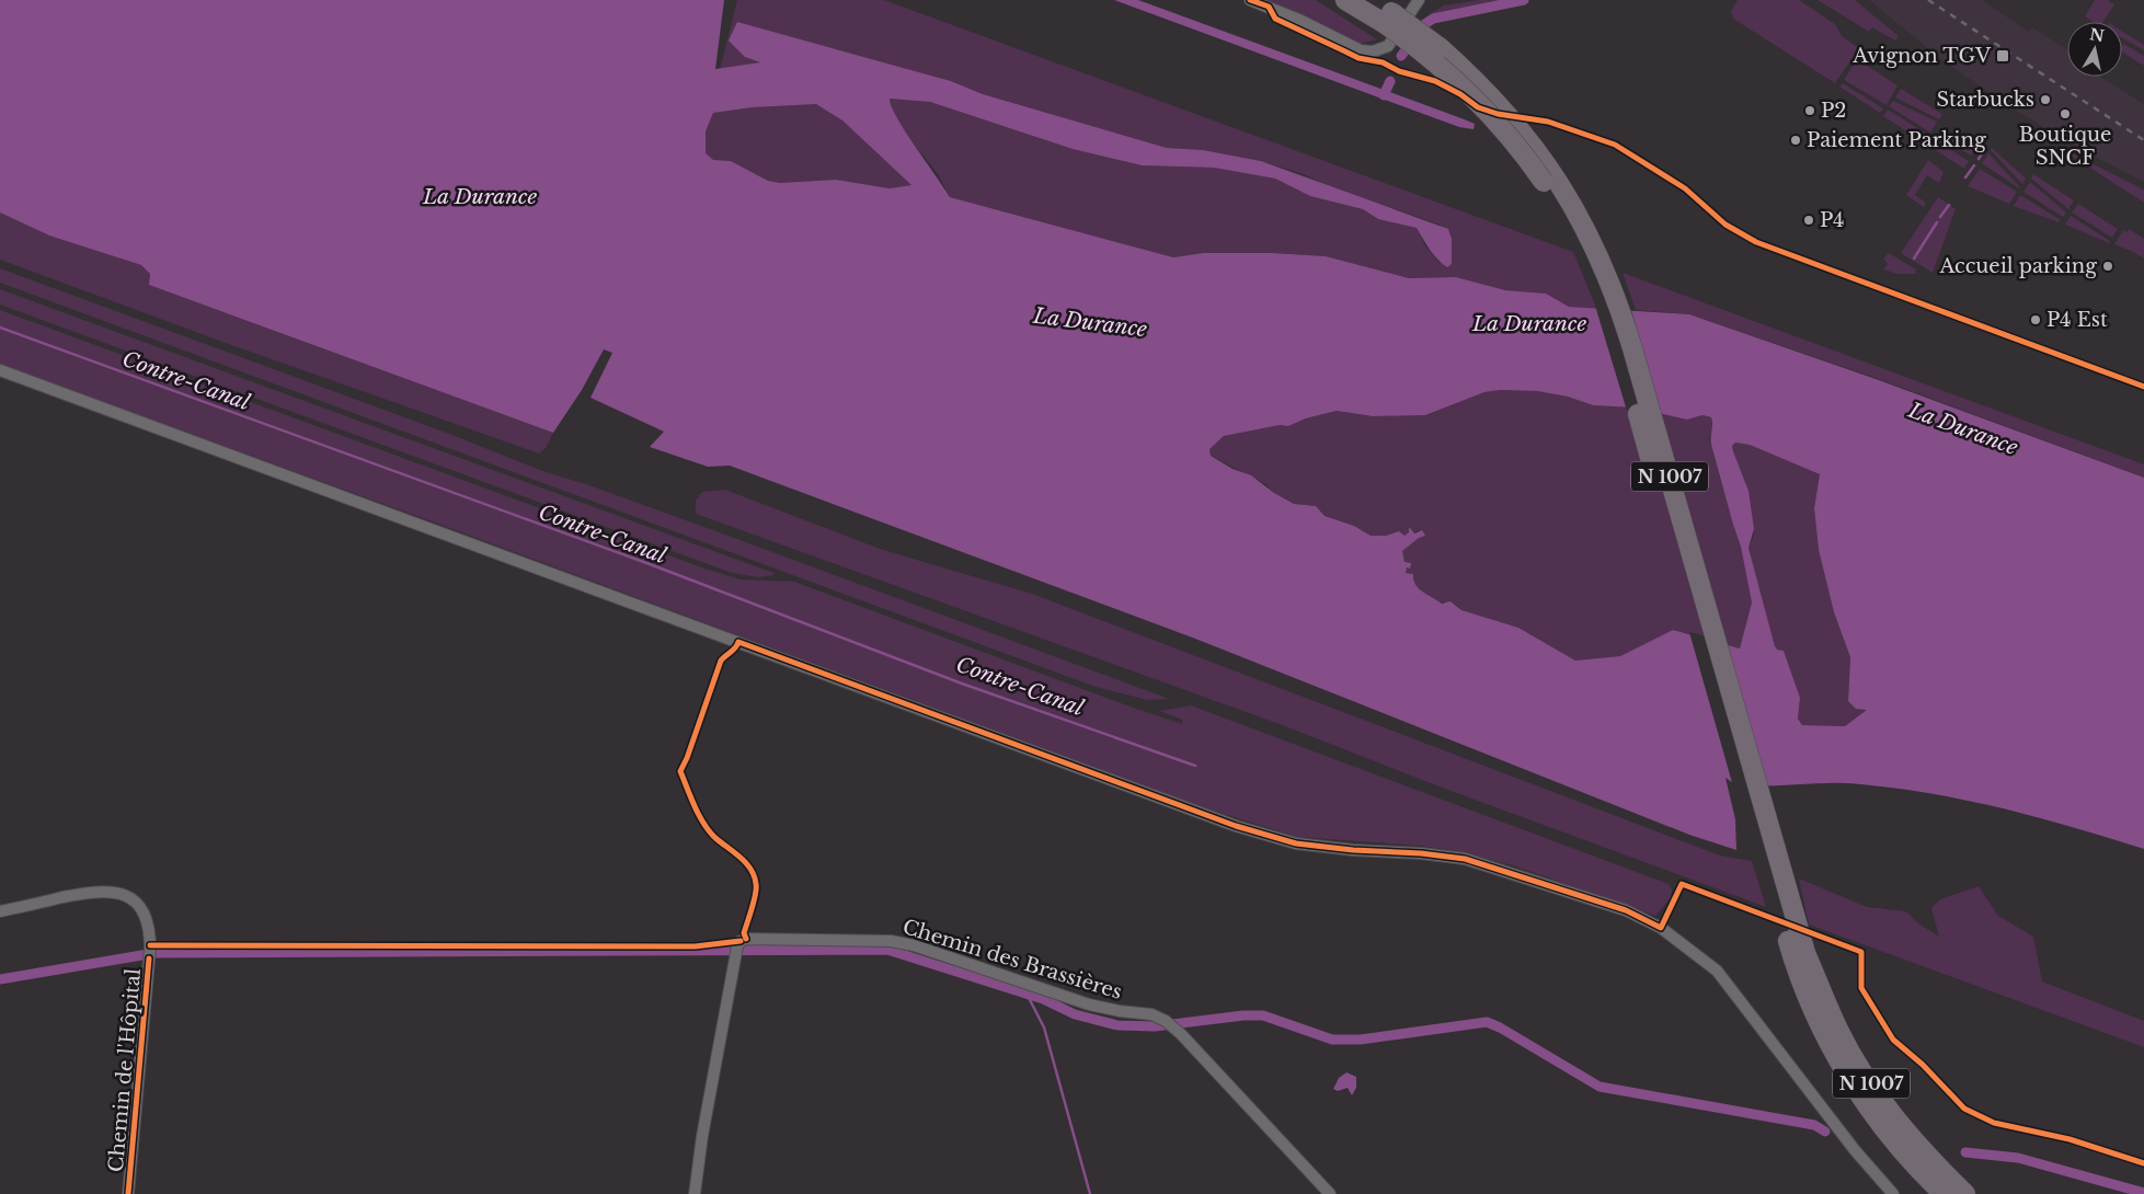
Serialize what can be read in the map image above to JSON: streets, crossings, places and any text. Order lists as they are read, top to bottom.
{
  "streets": {
    "highway": ["N 1007"],
    "street": ["Chemin des Brassières", "Chemin de l'Hôpital"]
  },
  "water": ["La Durance", "Contre-Canal"],
  "places": {
    "transit": ["Avignon TGV"],
    "other": [
      "Starbucks",
      "P2",
      "Boutique SNCF",
      "Paiement Parking",
      "P4",
      "Accueil parking",
      "P4 Est"
    ]
  },
  "north": "top"
}
